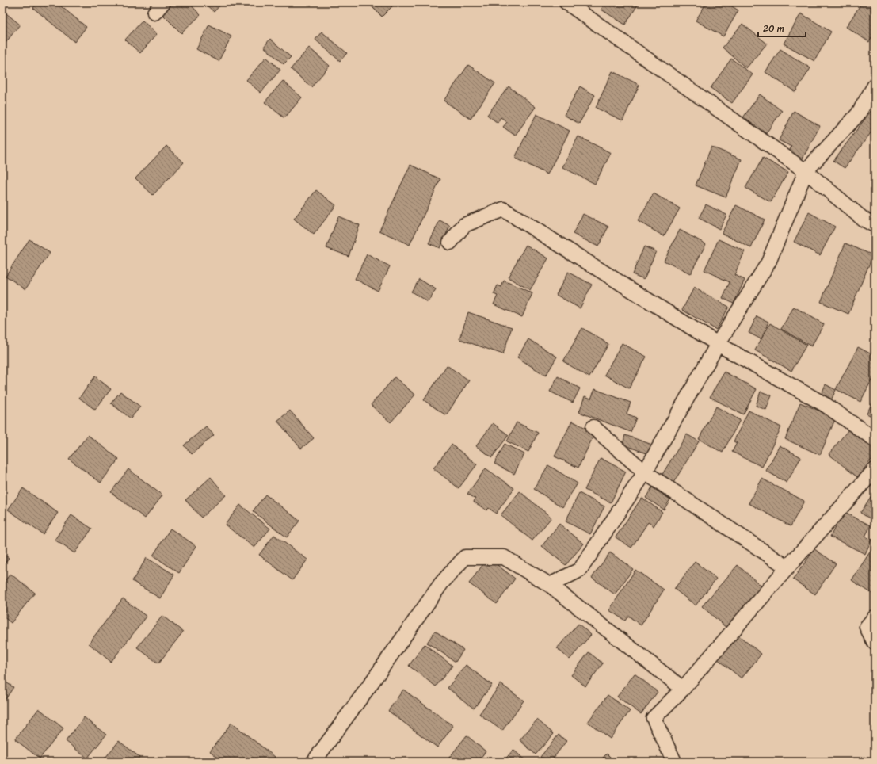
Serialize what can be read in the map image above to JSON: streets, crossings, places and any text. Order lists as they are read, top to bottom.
{
  "scale_bar": "20 m"
}
